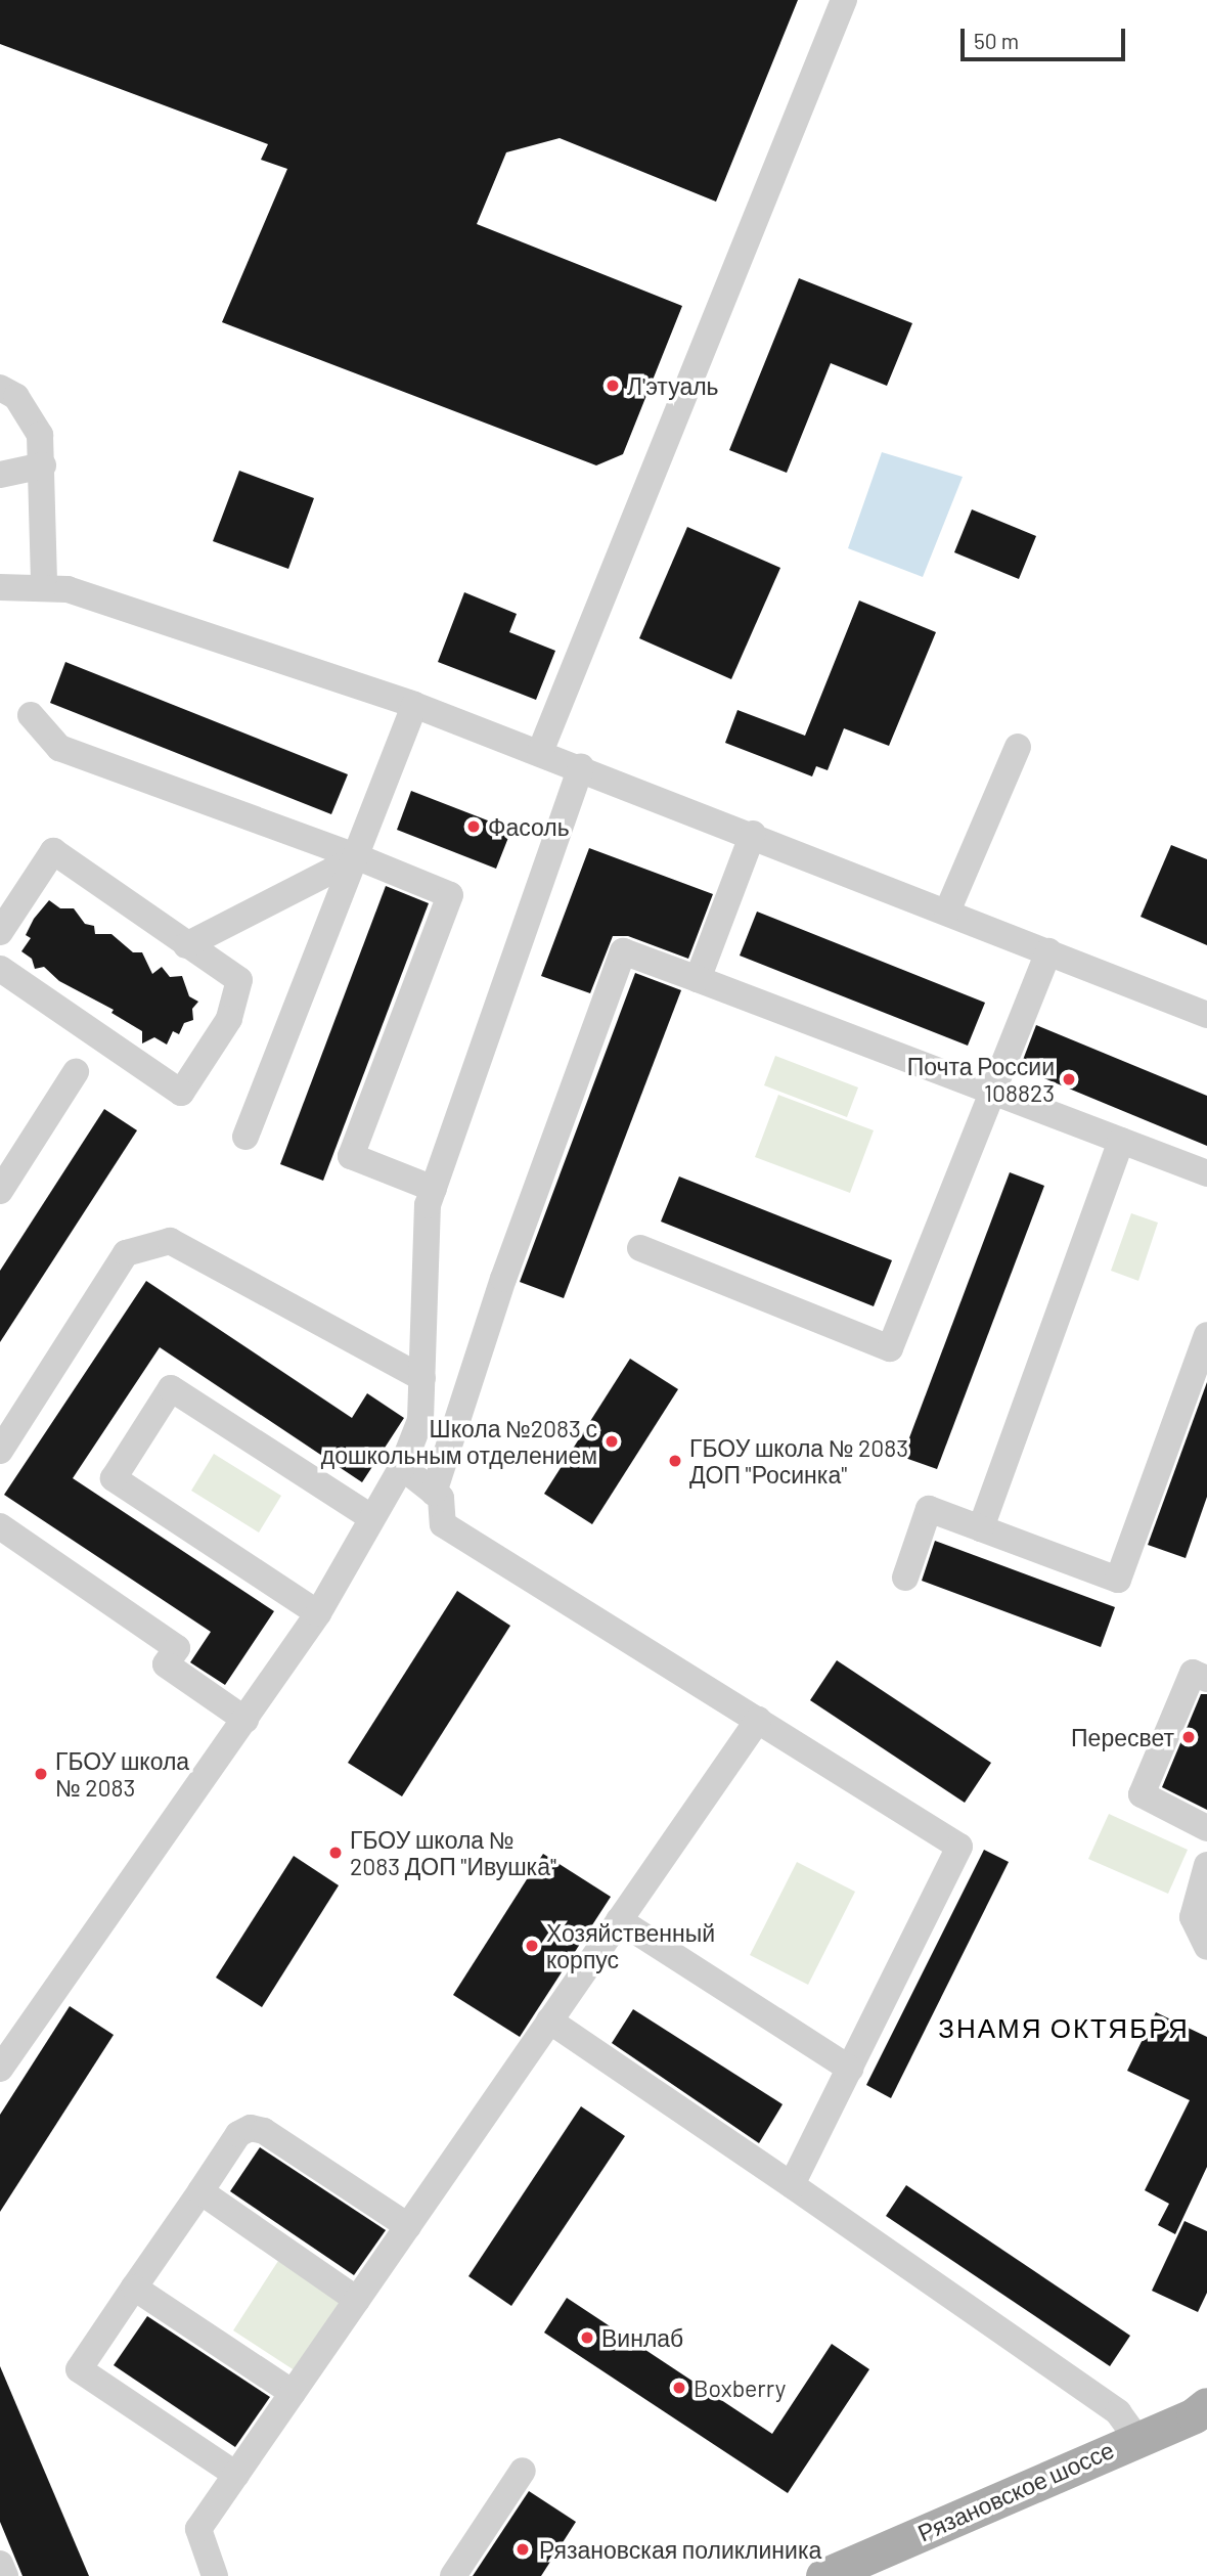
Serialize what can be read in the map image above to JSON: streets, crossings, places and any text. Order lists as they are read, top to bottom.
{
  "streets": {
    "main road": ["Рязановское шоссе"]
  },
  "districts": ["ЗНАМЯ ОКТЯБРЯ"],
  "places": [
    "Л'этуаль",
    "Фасоль",
    "Почта России 108823",
    "Школа №2083 с дошкольным отделением",
    "ГБОУ школа № 2083 ДОП \"Росинка\"",
    "Пересвет",
    "ГБОУ школа № 2083",
    "ГБОУ школа № 2083 ДОП \"Ивушка\"",
    "Хозяйственный корпус",
    "Винлаб",
    "Boxberry",
    "Рязановская поликлиника"
  ],
  "scale_bar": "50 m"
}
